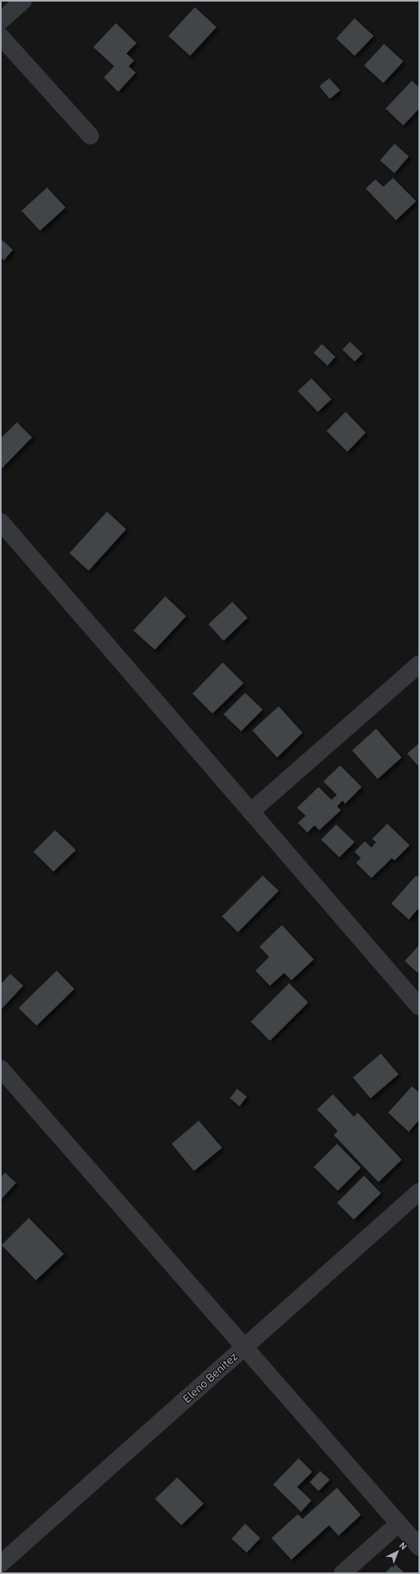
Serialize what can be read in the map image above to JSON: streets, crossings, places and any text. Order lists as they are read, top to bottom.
{
  "streets": {
    "street": ["Eleno Benitez"]
  },
  "north": "top right"
}
